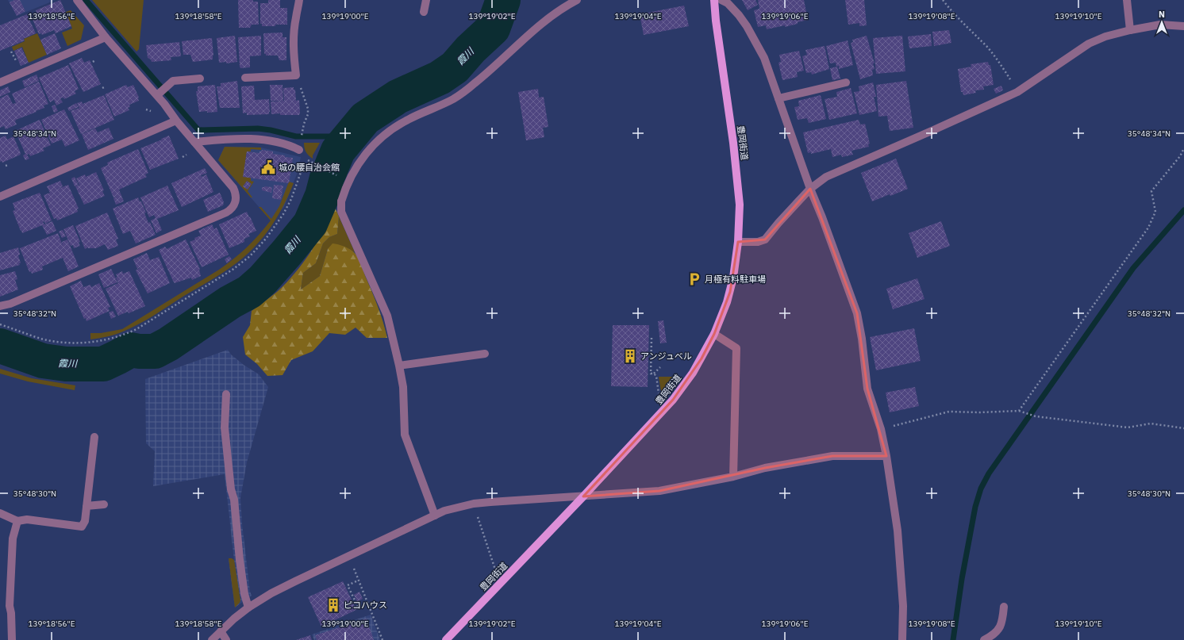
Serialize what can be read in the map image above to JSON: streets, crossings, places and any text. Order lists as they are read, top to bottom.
{
  "streets": {
    "main road": ["豊岡街道"]
  },
  "water": ["霞川"],
  "places": {
    "public building": ["城の腰自治会館"],
    "parking": ["月極有料駐車場"],
    "building": ["アンジュベル", "ピコハウス"]
  },
  "north": "top",
  "coordinates": [
    "139°18'56\"E",
    "139°18'58\"E",
    "139°19'00\"E",
    "139°19'02\"E",
    "139°19'04\"E",
    "139°19'06\"E",
    "139°19'08\"E",
    "139°19'10\"E",
    "35°48'34\"N",
    "35°48'32\"N",
    "35°48'30\"N"
  ]
}
